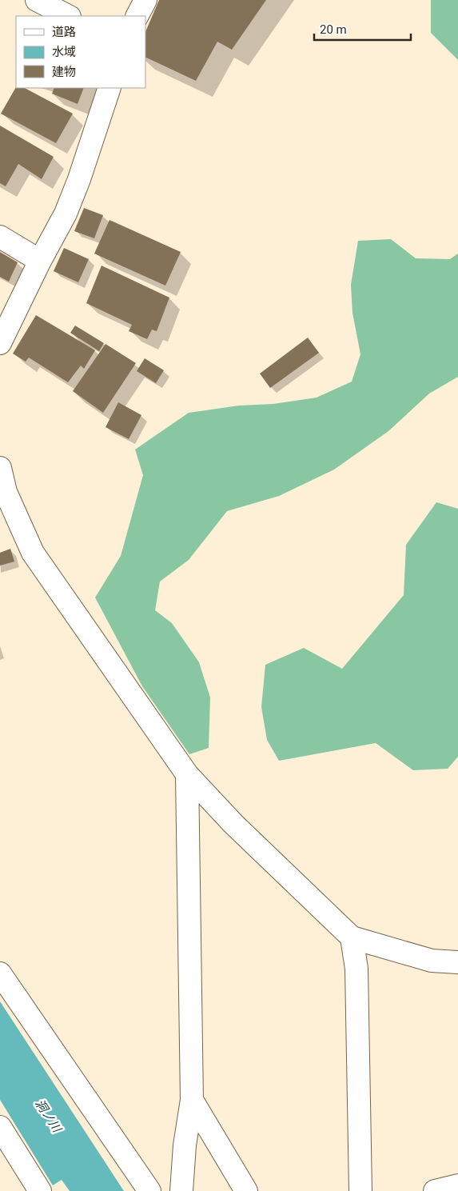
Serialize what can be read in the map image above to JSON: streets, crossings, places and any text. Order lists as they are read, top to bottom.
{
  "water": ["洞ノ川"],
  "legend": ["道路", "水域", "建物"],
  "scale_bar": "20 m"
}
